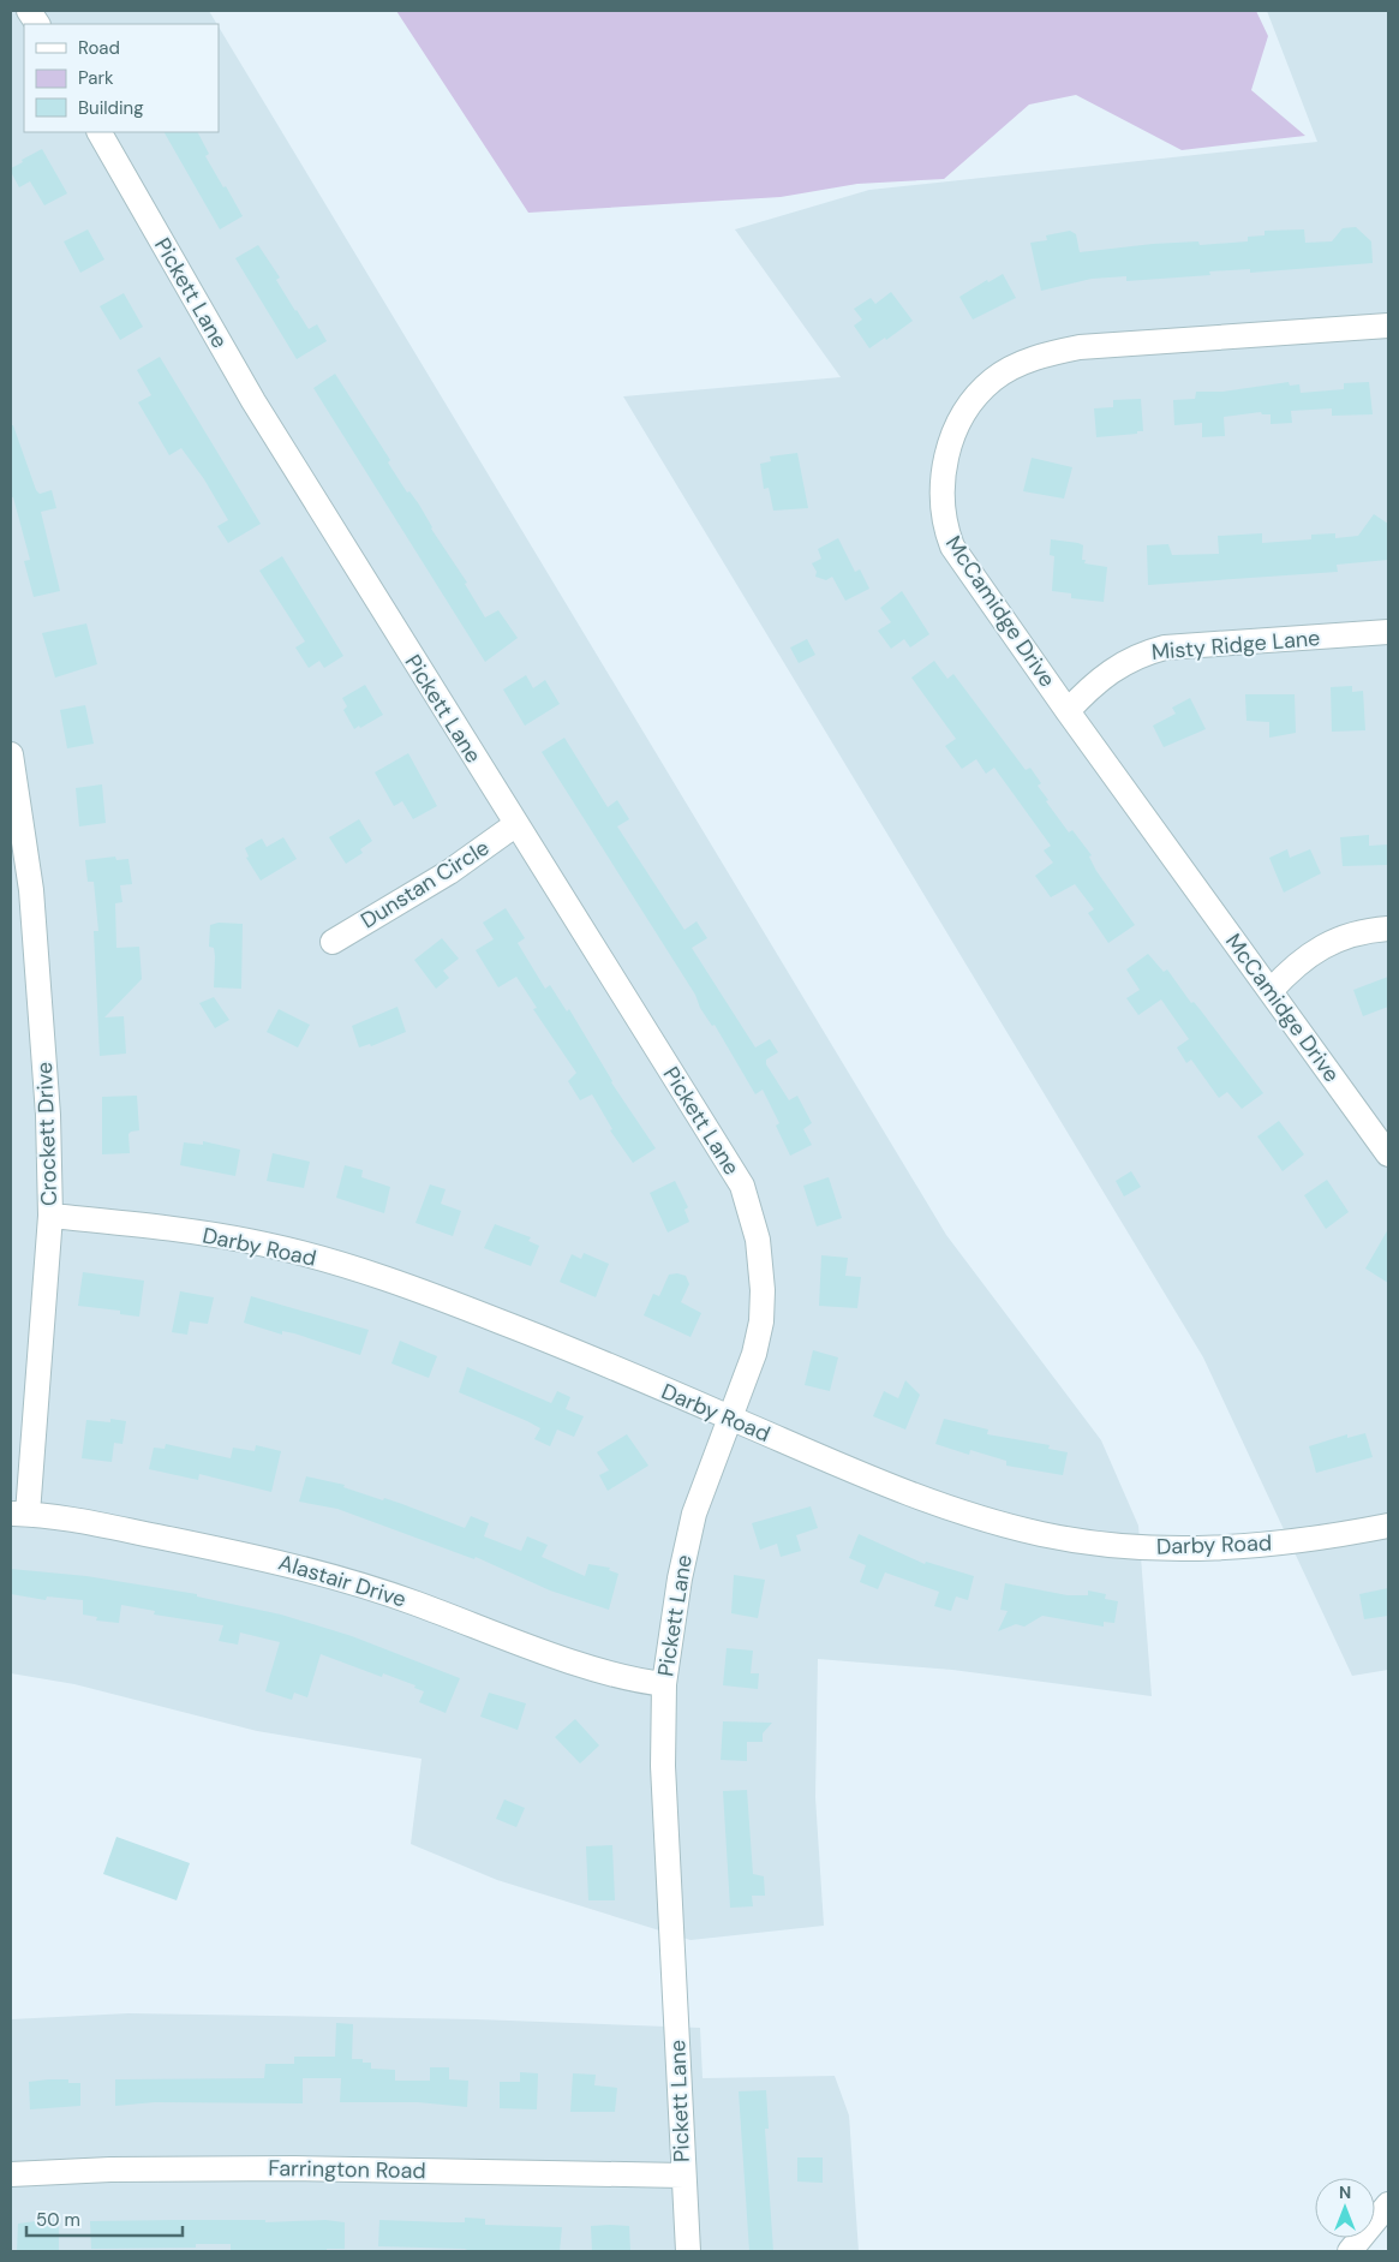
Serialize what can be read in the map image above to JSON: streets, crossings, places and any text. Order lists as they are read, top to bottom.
{
  "streets": {
    "street": [
      "Pickett Lane",
      "McCamidge Drive",
      "Misty Ridge Lane",
      "Dunstan Circle",
      "Crockett Drive",
      "Darby Road",
      "Alastair Drive",
      "Farrington Road"
    ]
  },
  "crossings": [
    ["Pickett Lane", "Dunstan Circle"],
    ["Pickett Lane", "Darby Road"],
    ["Pickett Lane", "Alastair Drive"],
    ["Pickett Lane", "Farrington Road"],
    ["McCamidge Drive", "Misty Ridge Lane"],
    ["Crockett Drive", "Darby Road"],
    ["Crockett Drive", "Alastair Drive"]
  ],
  "legend": ["Road", "Park", "Building"],
  "scale_bar": "50 m",
  "north": "top"
}
